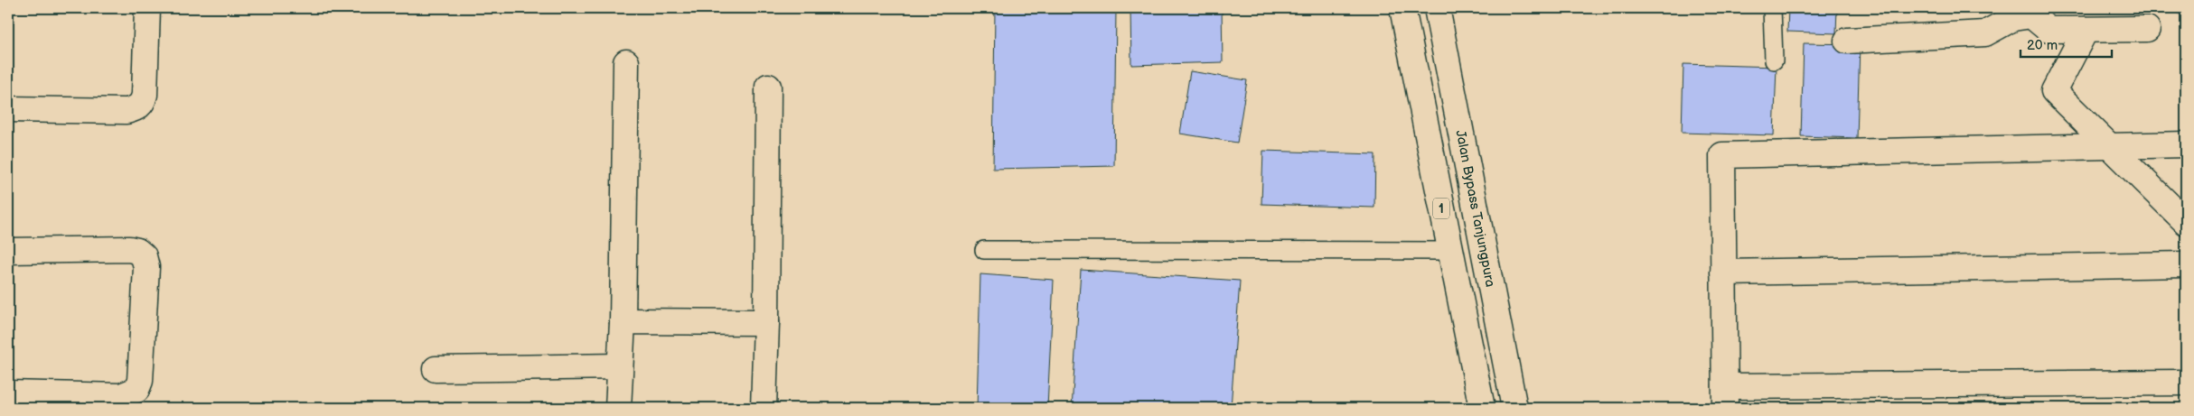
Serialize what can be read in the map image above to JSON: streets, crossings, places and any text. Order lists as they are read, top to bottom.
{
  "streets": {
    "main road": ["1", "Jalan Bypass Tanjungpura"]
  },
  "scale_bar": "20 m"
}
